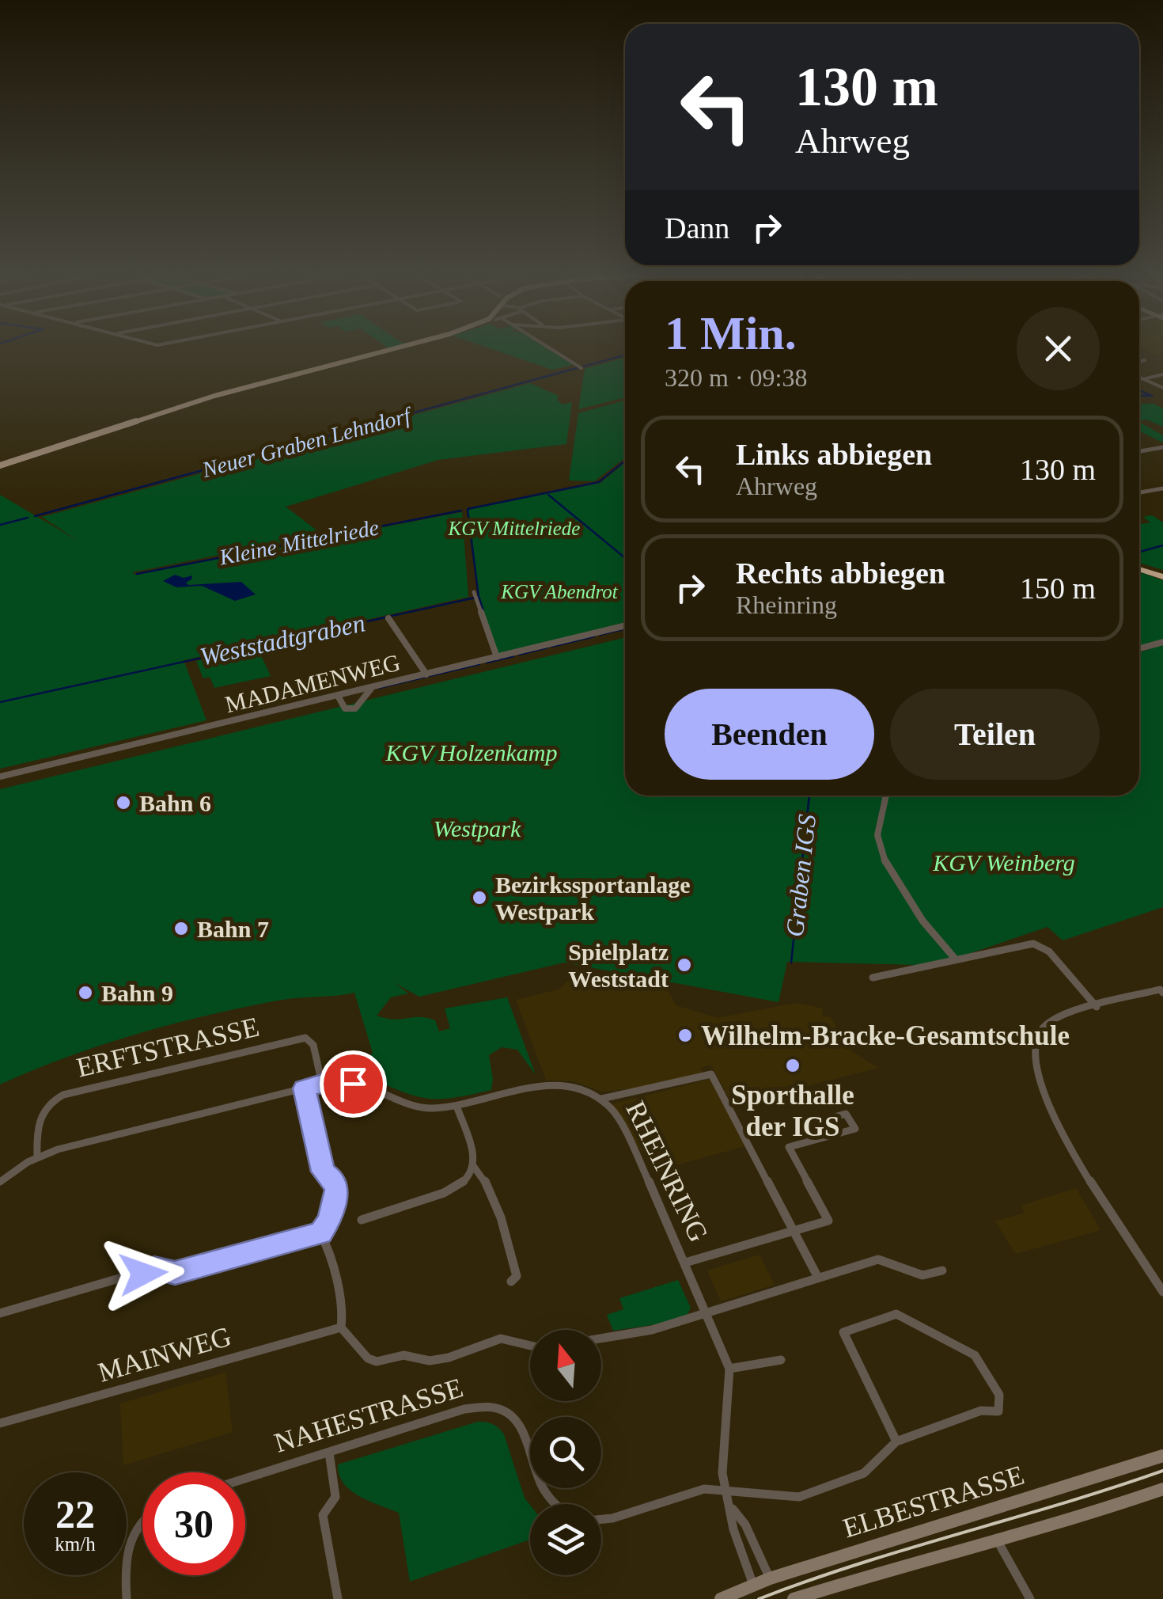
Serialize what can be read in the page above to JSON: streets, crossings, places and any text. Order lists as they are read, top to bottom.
{
  "streets": {
    "street": [
      "MADAMENWEG",
      "ERFTSTRASSE",
      "RHEINRING",
      "MAINWEG",
      "NAHESTRASSE",
      "ELBESTRASSE"
    ]
  },
  "crossings": [
    ["ERFTSTRASSE", "RHEINRING"],
    ["RHEINRING", "ELBESTRASSE"]
  ],
  "water": [
    "Neuer Graben Lehndorf",
    "Kleine Mittelriede",
    "Weststadtgraben",
    "Graben IGS"
  ],
  "parks": [
    "KGV Mittelriede",
    "KGV Abendrot",
    "KGV Holzenkamp",
    "Westpark",
    "KGV Weinberg"
  ],
  "places": [
    "Bahn 6",
    "Bezirkssportanlage Westpark",
    "Bahn 7",
    "Spielplatz Weststadt",
    "Bahn 9",
    "Wilhelm-Bracke-Gesamtschule",
    "Sporthalle der IGS"
  ],
  "north": "top",
  "page": {
    "turn": ["130 m", "Ahrweg"],
    "then": "Dann",
    "heading": ["1 Min.", "320 m · 09:38"],
    "list": [
      {
        "name": "Links abbiegen",
        "note": "Ahrweg",
        "value": "130 m"
      },
      {
        "name": "Rechts abbiegen",
        "note": "Rheinring",
        "value": "150 m"
      }
    ],
    "buttons": ["Beenden", "Teilen"],
    "speed": "22 km/h",
    "limit": "30"
  }
}
